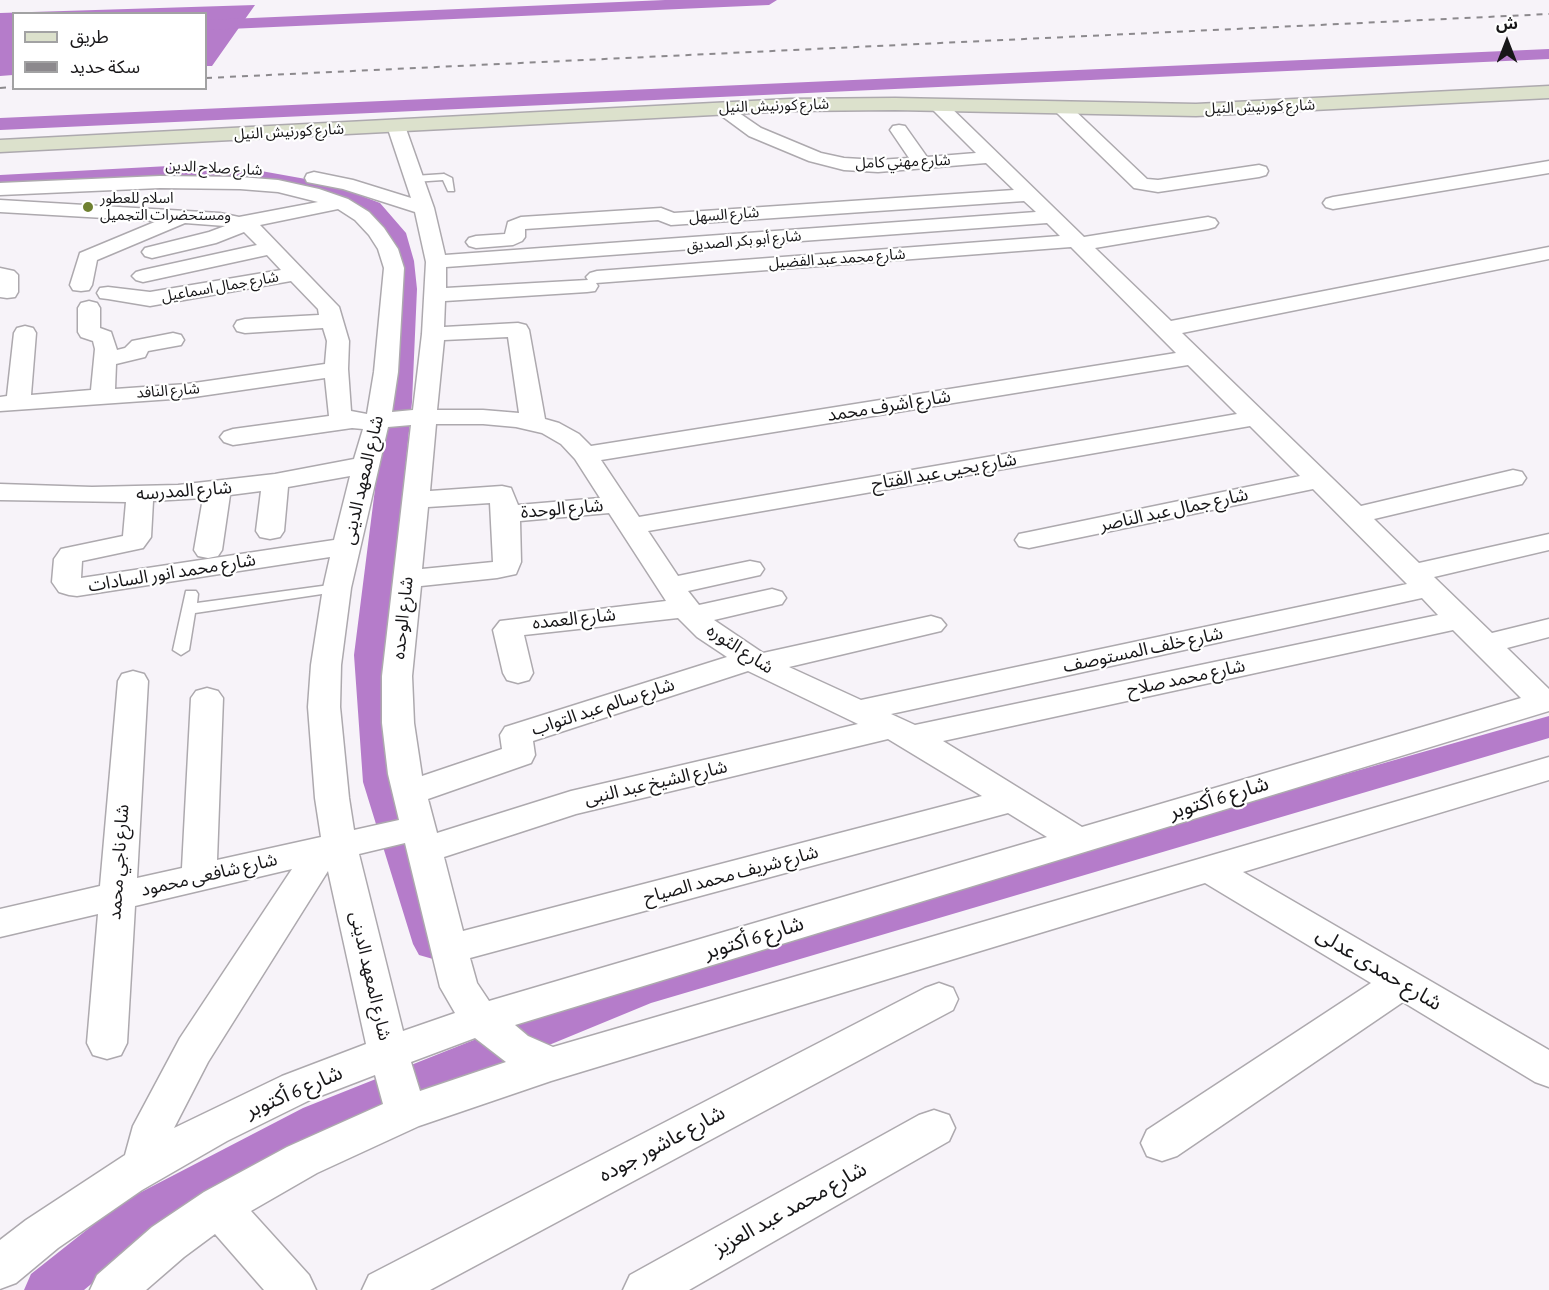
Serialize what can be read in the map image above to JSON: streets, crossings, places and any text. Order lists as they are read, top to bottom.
{
  "streets": {
    "main road": ["شارع كورنيش النيل"],
    "street": [
      "شارع مهني كامل",
      "شارع صلاح الدين",
      "شارع السهل",
      "شارع أبو بكر الصديق",
      "شارع محمد عبد الفضيل",
      "شارع جمال اسماعيل",
      "شارع النافد",
      "شارع اشرف محمد",
      "شارع يحيى عبد الفتاح",
      "شارع المعهد الدينى",
      "شارع المدرسه",
      "شارع الوحدة",
      "شارع جمال عبد الناصر",
      "شارع محمد انور السادات",
      "شارع الوحده",
      "شارع العمده",
      "شارع الثوره",
      "شارع خلف المستوصف",
      "شارع محمد صلاح",
      "شارع سالم عبد التواب",
      "شارع الشيخ عبد النبى",
      "شارع 6 أكتوبر",
      "شارع ناجي محمد",
      "شارع شافعى محمود",
      "شارع شريف محمد الصياح",
      "شارع حمدى عدلى",
      "شارع عاشور جوده",
      "شارع محمد عبد العزيز"
    ]
  },
  "crossings": [
    ["شارع كورنيش النيل", "شارع مهني كامل"],
    ["شارع كورنيش النيل", "شارع الوحده"],
    ["شارع صلاح الدين", "شارع الوحده"],
    ["شارع السهل", "شارع أبو بكر الصديق"],
    ["شارع السهل", "شارع الوحده"],
    ["شارع أبو بكر الصديق", "شارع الوحده"],
    ["شارع محمد عبد الفضيل", "شارع الوحده"],
    ["شارع اشرف محمد", "شارع الثوره"],
    ["شارع يحيى عبد الفتاح", "شارع الوحدة"],
    ["شارع يحيى عبد الفتاح", "شارع الثوره"],
    ["شارع المعهد الدينى", "شارع المدرسه"],
    ["شارع المعهد الدينى", "شارع محمد انور السادات"],
    ["شارع المعهد الدينى", "شارع الثوره"],
    ["شارع المعهد الدينى", "شارع 6 أكتوبر"],
    ["شارع المعهد الدينى", "شارع شافعى محمود"],
    ["شارع المدرسه", "شارع محمد انور السادات"],
    ["شارع الوحدة", "شارع الثوره"],
    ["شارع الوحده", "شارع الثوره"],
    ["شارع الوحده", "شارع سالم عبد التواب"],
    ["شارع الوحده", "شارع الشيخ عبد النبى"],
    ["شارع الوحده", "شارع 6 أكتوبر"],
    ["شارع الوحده", "شارع شافعى محمود"],
    ["شارع الوحده", "شارع شريف محمد الصياح"],
    ["شارع العمده", "شارع الثوره"],
    ["شارع الثوره", "شارع خلف المستوصف"],
    ["شارع الثوره", "شارع محمد صلاح"],
    ["شارع الثوره", "شارع سالم عبد التواب"],
    ["شارع الثوره", "شارع الشيخ عبد النبى"],
    ["شارع الثوره", "شارع 6 أكتوبر"],
    ["شارع الثوره", "شارع شريف محمد الصياح"],
    ["شارع محمد صلاح", "شارع الشيخ عبد النبى"],
    ["شارع الشيخ عبد النبى", "شارع شافعى محمود"],
    ["شارع ناجي محمد", "شارع شافعى محمود"]
  ],
  "places": ["اسلام للعطور ومستحضرات التجميل"],
  "legend": ["طريق", "سكة حديد"],
  "north": "top"
}
